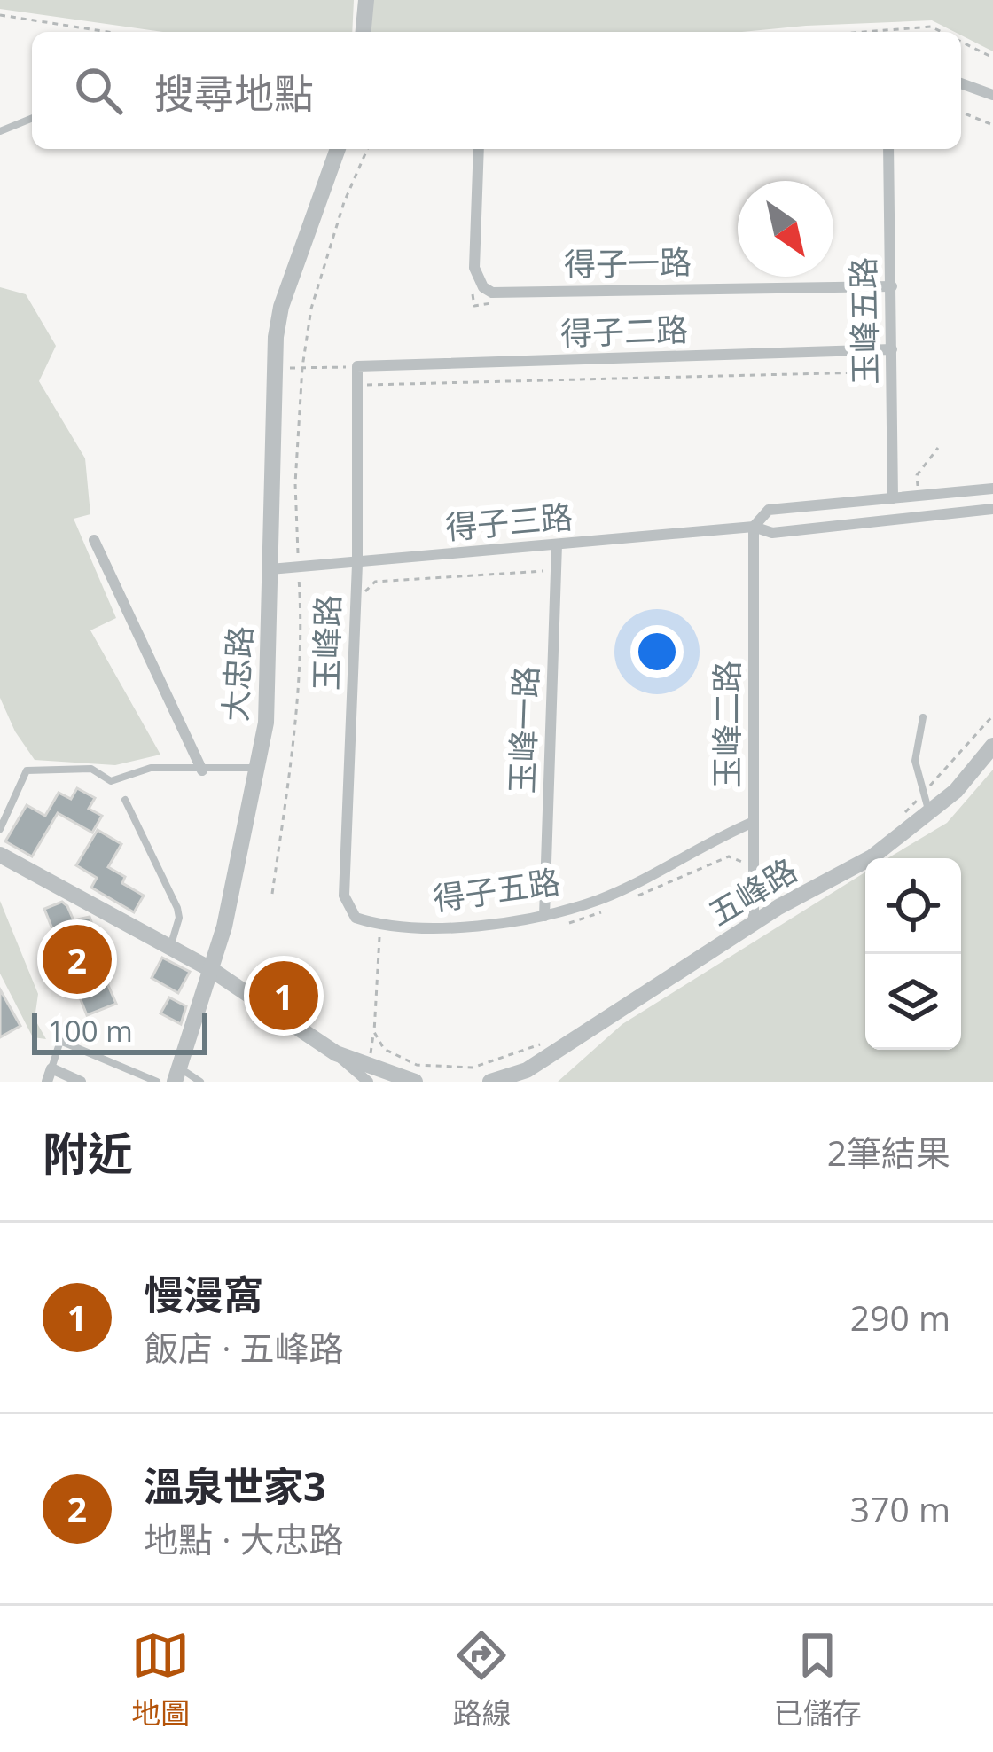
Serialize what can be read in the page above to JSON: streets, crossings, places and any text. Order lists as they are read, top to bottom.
{
  "streets": {
    "street": [
      "得子一路",
      "玉峰五路",
      "得子二路",
      "得子三路",
      "玉峰路",
      "大忠路",
      "玉峰二路",
      "玉峰一路",
      "得子五路",
      "五峰路"
    ]
  },
  "crossings": [
    ["得子一路", "玉峰五路"],
    ["玉峰五路", "得子二路"],
    ["得子二路", "玉峰路"],
    ["得子三路", "玉峰路"],
    ["得子三路", "大忠路"],
    ["得子三路", "玉峰二路"],
    ["得子三路", "玉峰一路"],
    ["玉峰路", "得子五路"],
    ["玉峰二路", "得子五路"],
    ["玉峰二路", "五峰路"],
    ["玉峰一路", "得子五路"]
  ],
  "scale_bar": "100 m",
  "north": "bottom right",
  "page": {
    "search": "搜尋地點",
    "pins": ["2", "1"],
    "scale": "100 m",
    "heading": ["附近", "2筆結果"],
    "list": [
      {
        "mark": "1",
        "name": "慢漫窩",
        "note": "飯店 · 五峰路",
        "value": "290 m"
      },
      {
        "mark": "2",
        "name": "溫泉世家3",
        "note": "地點 · 大忠路",
        "value": "370 m"
      }
    ],
    "nav": ["地圖", "路線", "已儲存"]
  }
}
